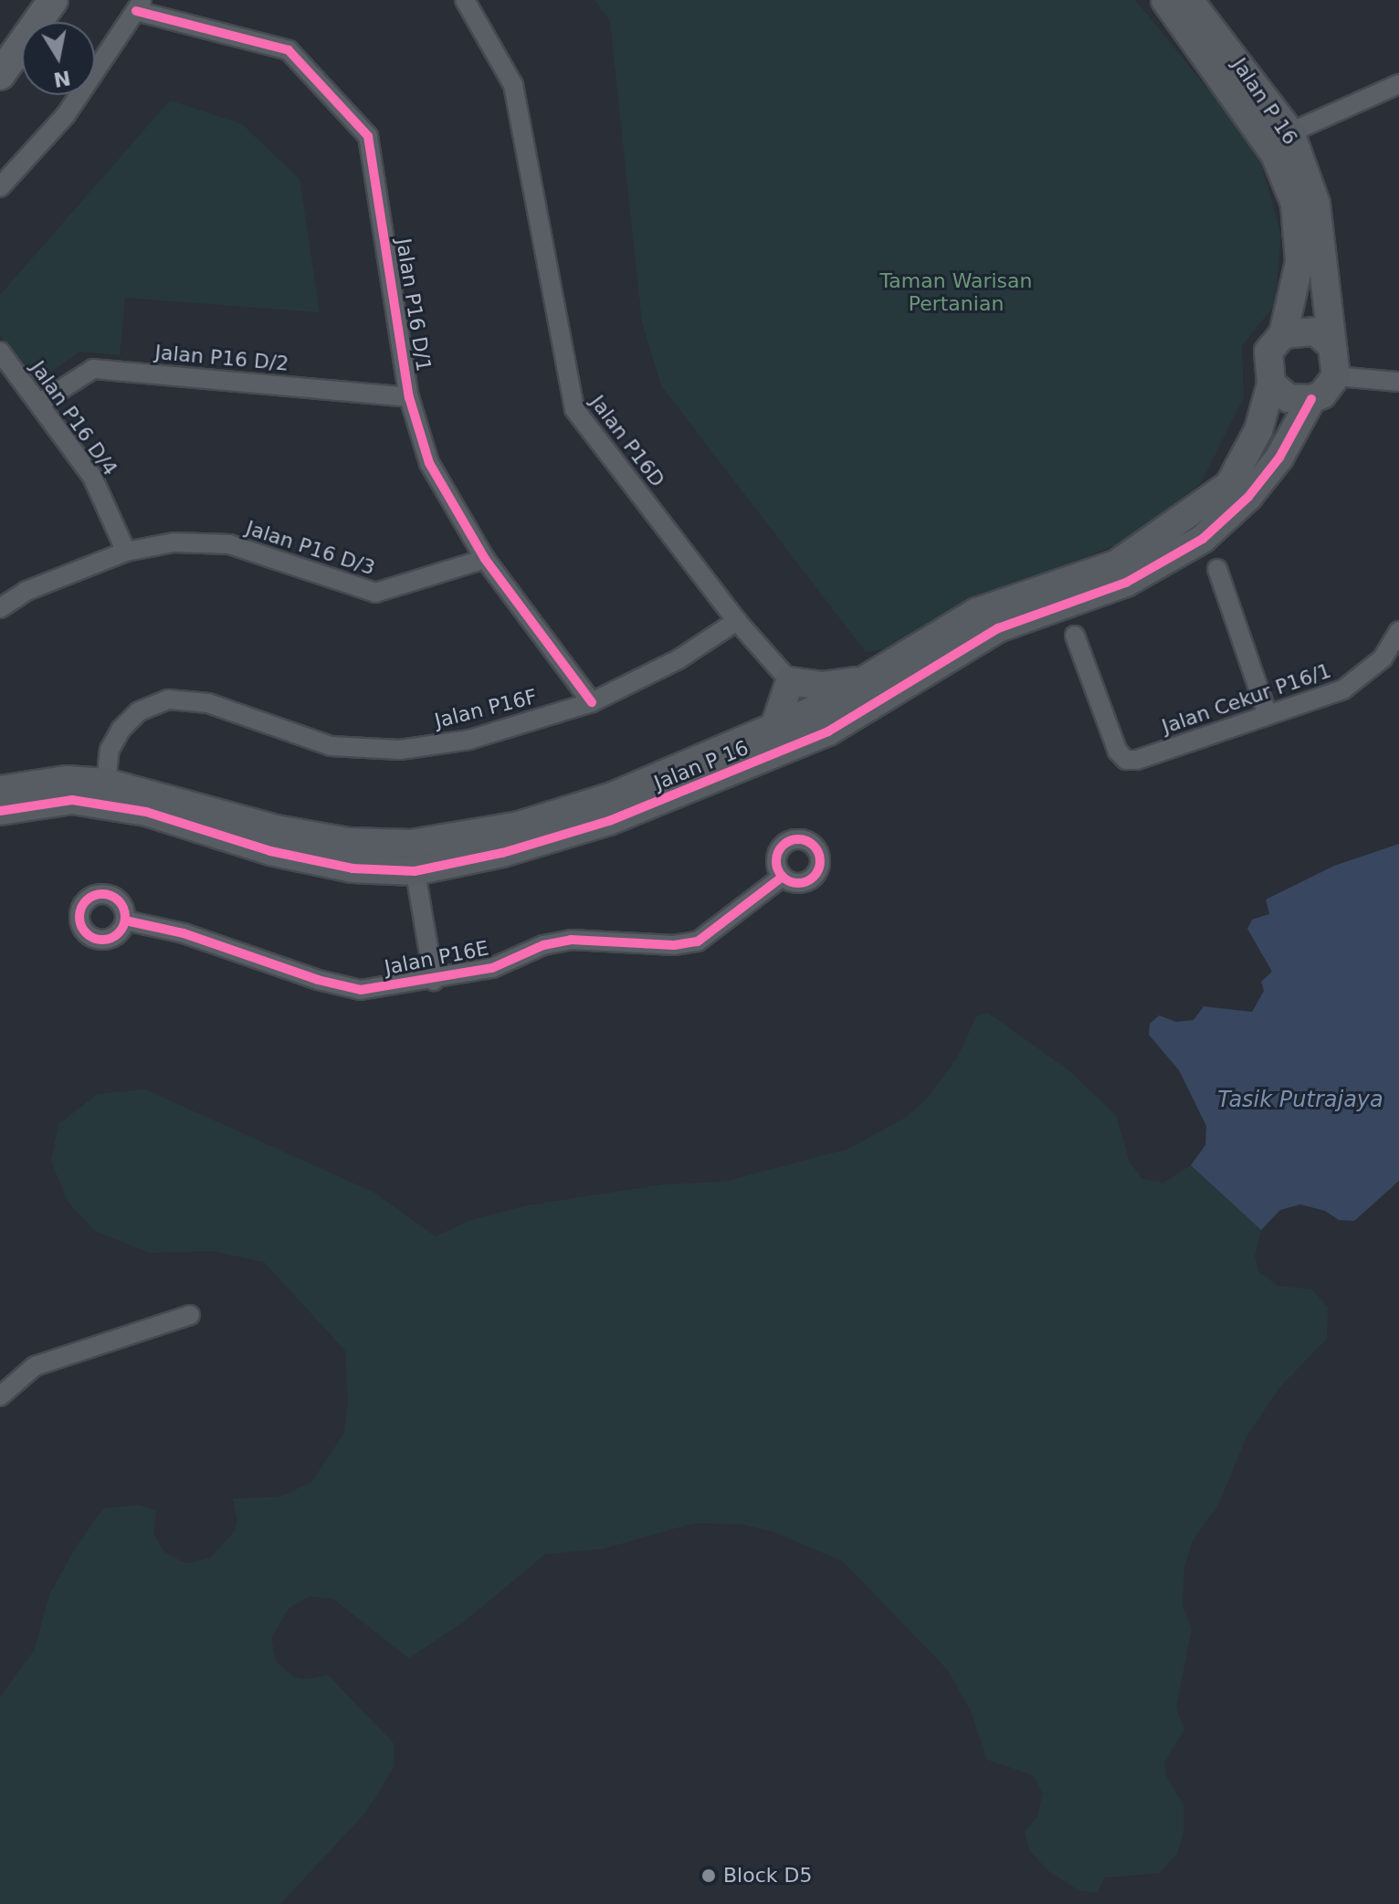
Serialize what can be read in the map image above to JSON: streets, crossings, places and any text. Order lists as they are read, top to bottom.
{
  "streets": {
    "street": [
      "Jalan P 16",
      "Jalan P16 D/1",
      "Jalan P16 D/2",
      "Jalan P16 D/4",
      "Jalan P16D",
      "Jalan P16 D/3",
      "Jalan Cekur P16/1",
      "Jalan P16F",
      "Jalan P16E"
    ]
  },
  "crossings": [
    ["Jalan P 16", "Jalan P16D"],
    ["Jalan P 16", "Jalan P16F"],
    ["Jalan P16 D/1", "Jalan P16 D/2"],
    ["Jalan P16 D/1", "Jalan P16 D/3"],
    ["Jalan P16 D/1", "Jalan P16F"],
    ["Jalan P16 D/2", "Jalan P16 D/4"],
    ["Jalan P16 D/4", "Jalan P16 D/3"],
    ["Jalan P16D", "Jalan P16F"]
  ],
  "water": ["Tasik Putrajaya"],
  "parks": ["Taman Warisan Pertanian"],
  "places": ["Block D5"],
  "north": "bottom"
}
